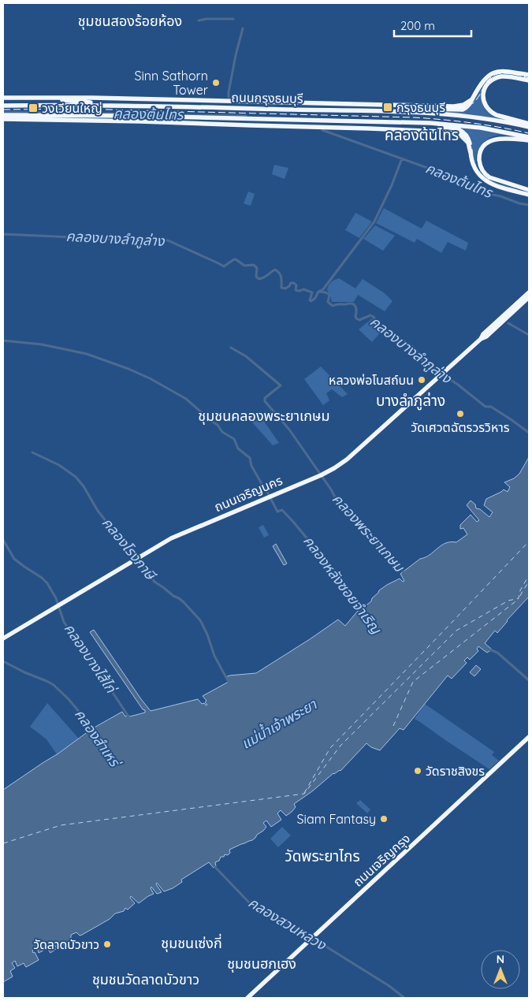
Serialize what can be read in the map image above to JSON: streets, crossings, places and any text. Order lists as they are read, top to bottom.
{
  "streets": {
    "main road": ["ถนนกรุงธนบุรี", "ถนนเจริญนคร", "ถนนเจริญกรุง"]
  },
  "districts": [
    "ชุมชนสองร้อยห้อง",
    "คลองต้นไทร",
    "บางลำภูล่าง",
    "ชุมชนคลองพระยาเกษม",
    "วัดพระยาไกร",
    "ชุมชนเซ่งกี่",
    "ชุมชนฮกเฮง",
    "ชุมชนวัดลาดบัวขาว"
  ],
  "water": [
    "คลองต้นไทร",
    "คลองบางลำภูล่าง",
    "คลองพระยาเกษม",
    "คลองโรงภาษี",
    "คลองหลังซอยจำเริญ",
    "คลองบางไส้ไก่",
    "แม่น้ำเจ้าพระยา",
    "คลองสำเหร่",
    "คลองสวนหลวง"
  ],
  "places": {
    "other": [
      "Sinn Sathorn Tower",
      "หลวงพ่อโบสถ์บน",
      "วัดเศวตฉัตรวรวิหาร",
      "วัดราชสิงขร",
      "Siam Fantasy",
      "วัดลาดบัวขาว"
    ],
    "transit": ["กรุงธนบุรี", "วงเวียนใหญ่"]
  },
  "scale_bar": "200 m",
  "north": "top"
}
